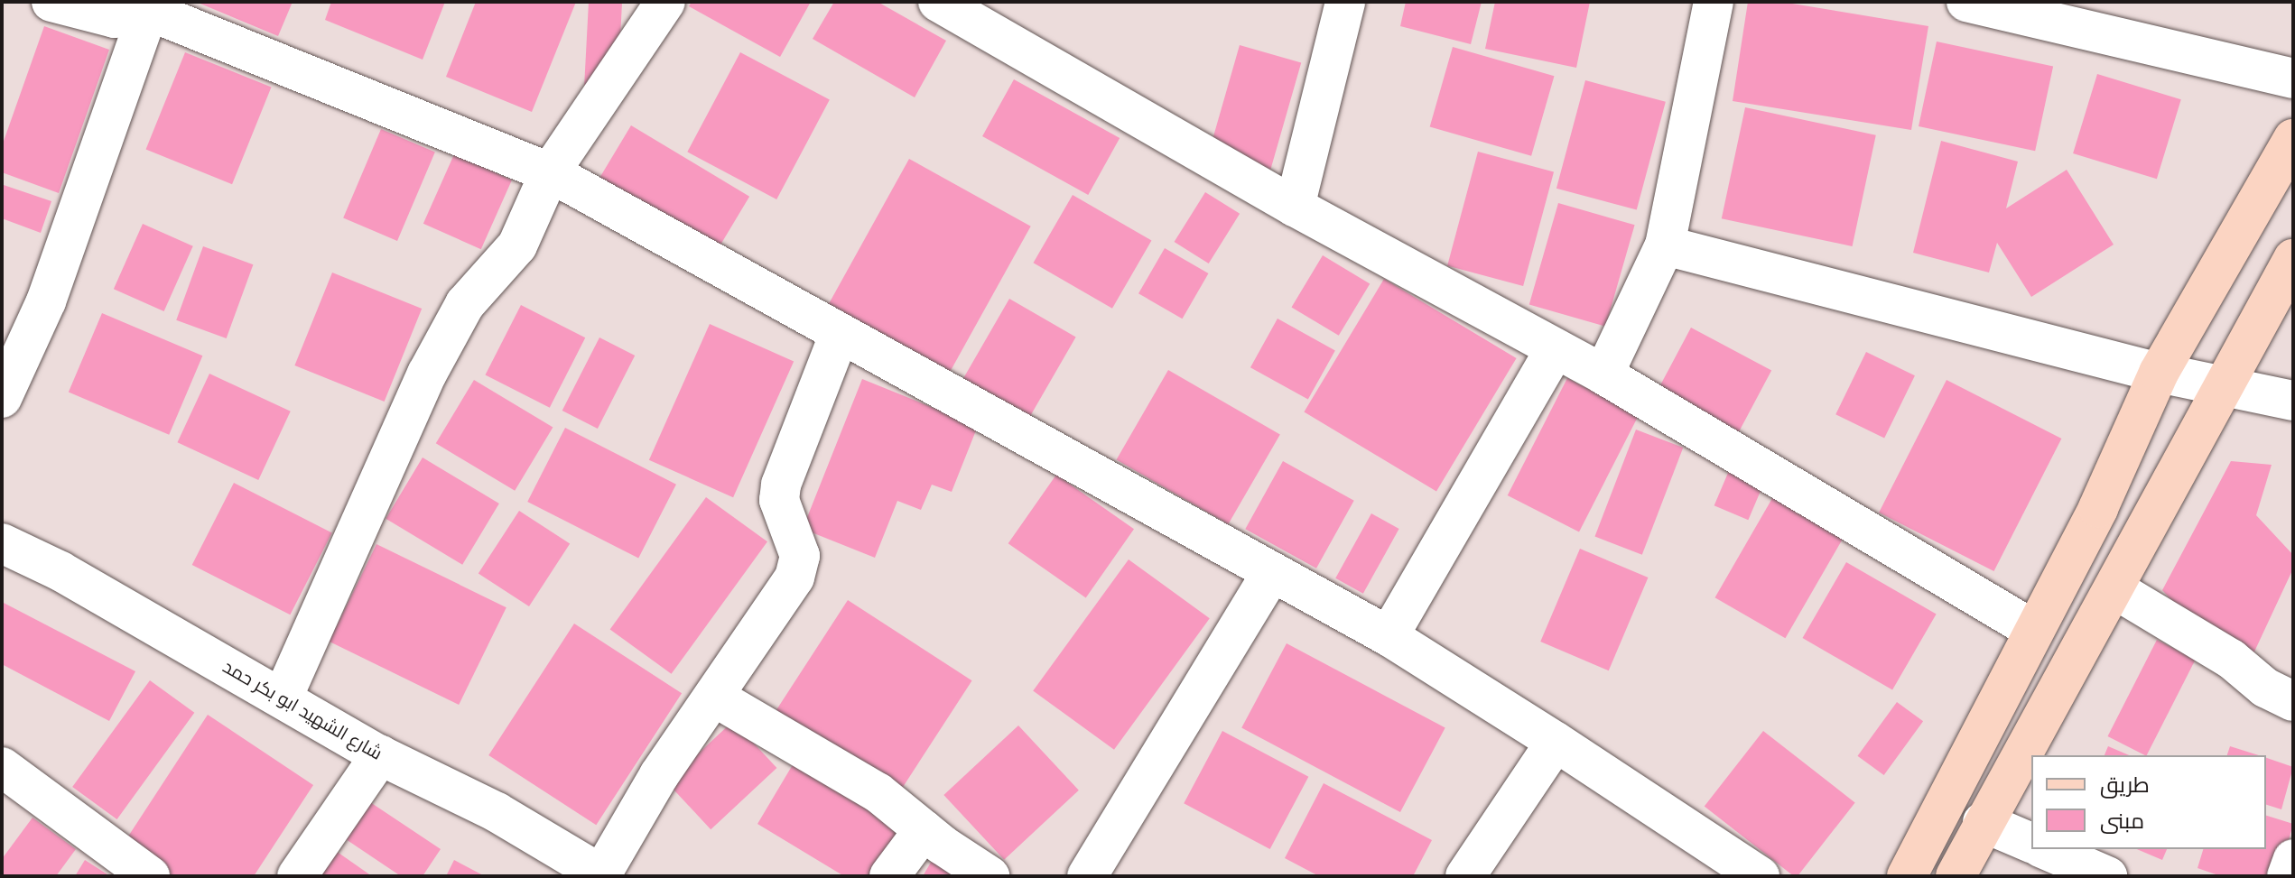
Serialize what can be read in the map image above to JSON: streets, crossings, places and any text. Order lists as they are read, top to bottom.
{
  "streets": {
    "street": ["شارع الشهيد ابو بكر حمد"]
  },
  "legend": ["طريق", "مبنى"]
}
